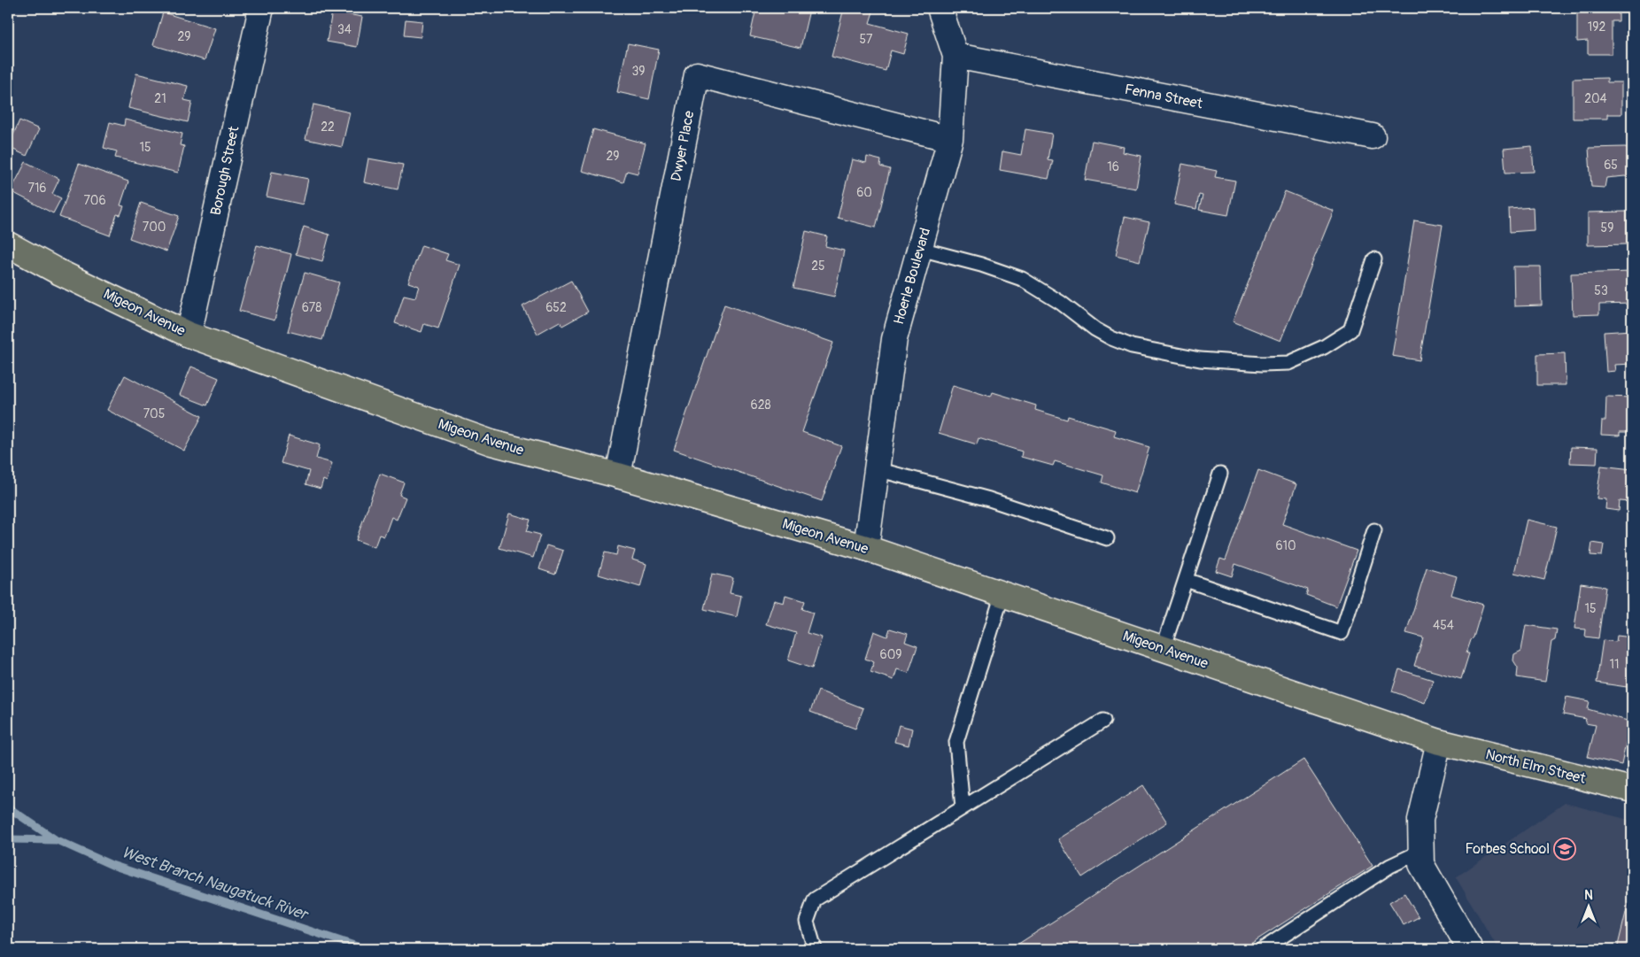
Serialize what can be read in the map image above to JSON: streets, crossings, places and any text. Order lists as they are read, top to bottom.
{
  "streets": {
    "main road": ["Migeon Avenue", "North Elm Street"],
    "street": [
      "Fenna Street",
      "Dwyer Place",
      "Borough Street",
      "Hoerle Boulevard"
    ]
  },
  "crossings": [
    ["Fenna Street", "Hoerle Boulevard"],
    ["Dwyer Place", "Hoerle Boulevard"],
    ["Dwyer Place", "Migeon Avenue"],
    ["Borough Street", "Migeon Avenue"],
    ["Hoerle Boulevard", "Migeon Avenue"],
    ["Migeon Avenue", "North Elm Street"]
  ],
  "water": ["West Branch Naugatuck River"],
  "places": {
    "school or university": ["Forbes School"]
  },
  "house_numbers": [
    "192",
    "34",
    "29",
    "57",
    "39",
    "21",
    "204",
    "22",
    "15",
    "29",
    "65",
    "16",
    "716",
    "60",
    "706",
    "700",
    "59",
    "25",
    "53",
    "678",
    "652",
    "628",
    "705",
    "610",
    "15",
    "454",
    "609",
    "11"
  ],
  "north": "top"
}
